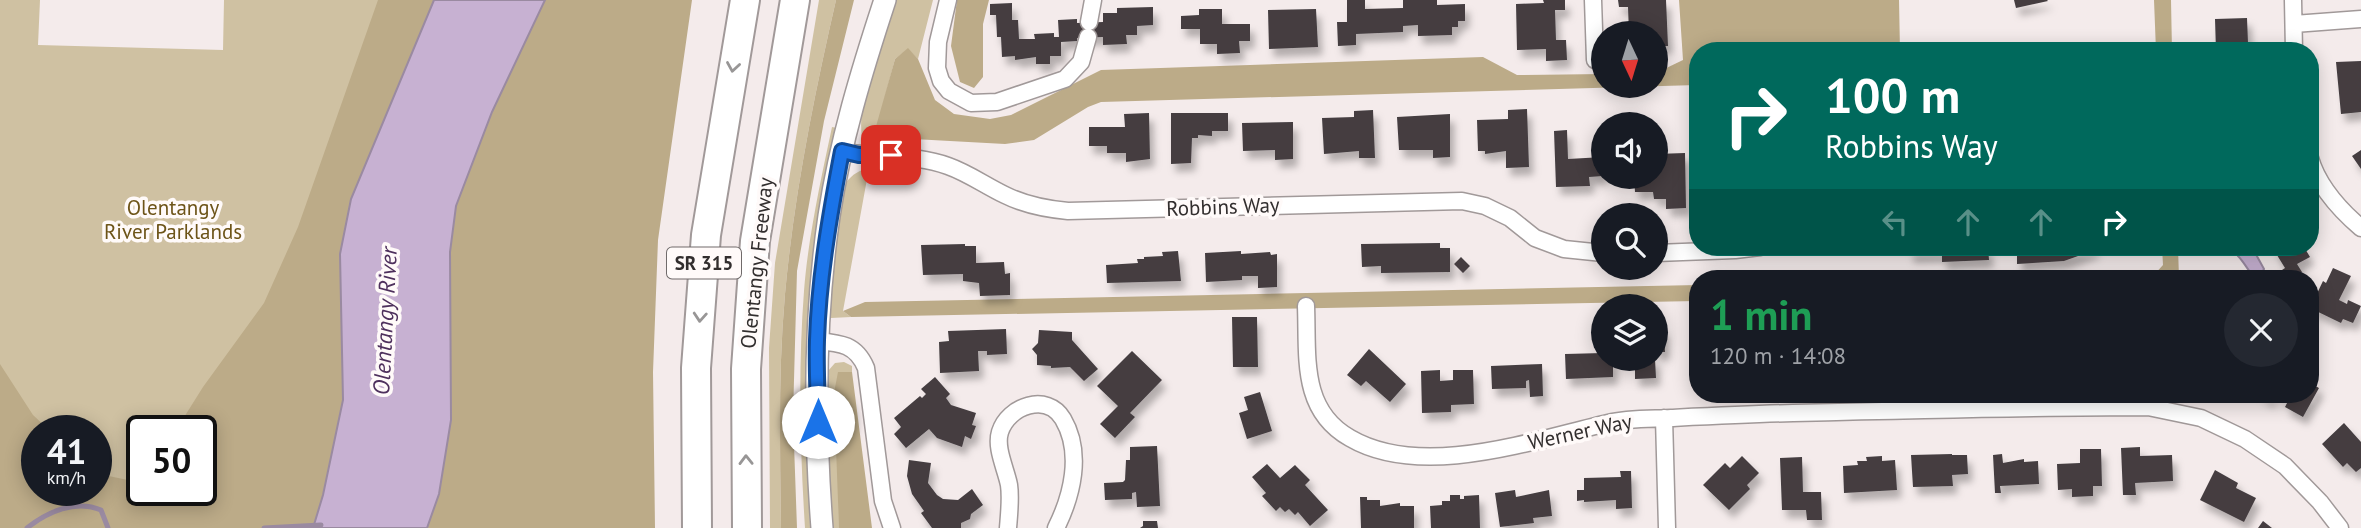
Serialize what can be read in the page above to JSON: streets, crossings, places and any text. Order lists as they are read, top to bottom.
{
  "streets": {
    "highway": ["SR 315", "Olentangy Freeway"],
    "street": ["Robbins Way", "Werner Way"]
  },
  "water": ["Olentangy River"],
  "parks": ["Olentangy River Parklands"],
  "north": "bottom",
  "page": {
    "turn": ["100 m", "Robbins Way"],
    "heading": ["1 min", "120 m · 14:08"],
    "speed": "41 km/h",
    "limit": "50"
  }
}
